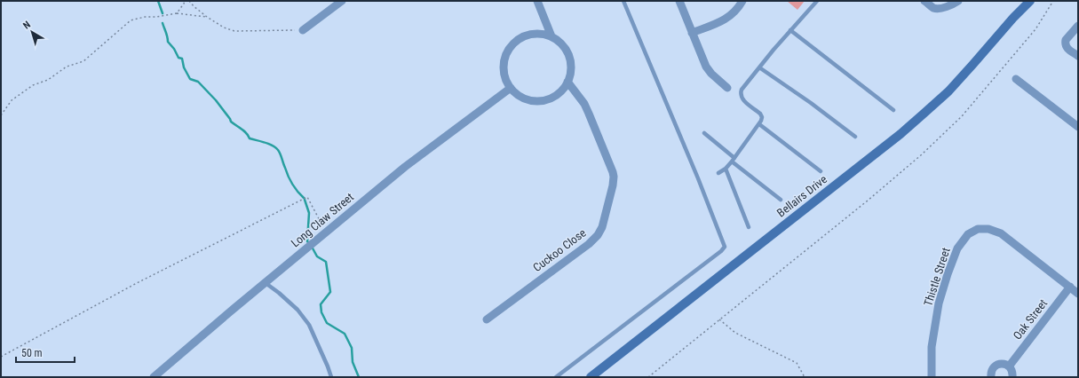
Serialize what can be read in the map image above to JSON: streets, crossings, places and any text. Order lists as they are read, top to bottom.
{
  "streets": {
    "street": [
      "Bellairs Drive",
      "Long Claw Street",
      "Cuckoo Close",
      "Thistle Street",
      "Oak Street"
    ]
  },
  "crossings": [
    ["Long Claw Street", "Cuckoo Close"],
    ["Thistle Street", "Oak Street"]
  ],
  "scale_bar": "50 m",
  "north": "top left"
}
